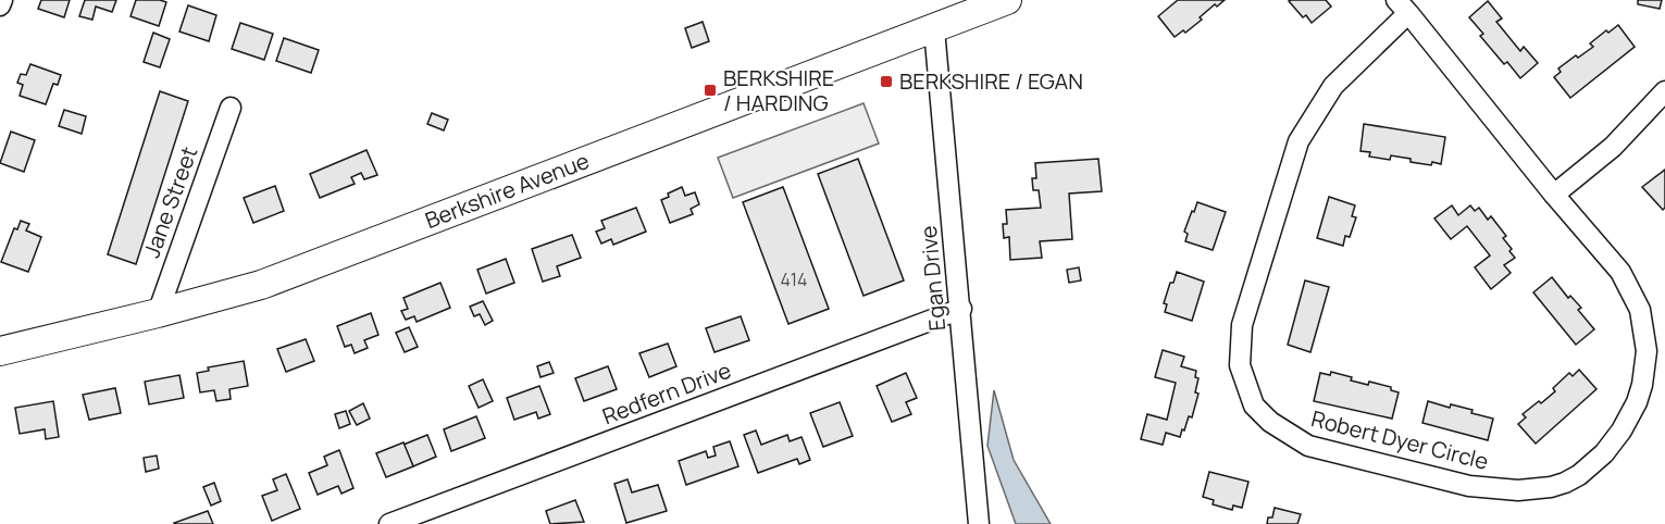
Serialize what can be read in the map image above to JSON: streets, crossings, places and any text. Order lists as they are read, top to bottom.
{
  "streets": {
    "main road": ["Berkshire Avenue"],
    "street": [
      "Jane Street",
      "Egan Drive",
      "Redfern Drive",
      "Robert Dyer Circle"
    ]
  },
  "crossings": [
    ["Berkshire Avenue", "Jane Street"],
    ["Berkshire Avenue", "Egan Drive"],
    ["Egan Drive", "Redfern Drive"]
  ],
  "places": {
    "transit": ["BERKSHIRE / EGAN", "BERKSHIRE / HARDING"]
  },
  "house_numbers": ["414"]
}
